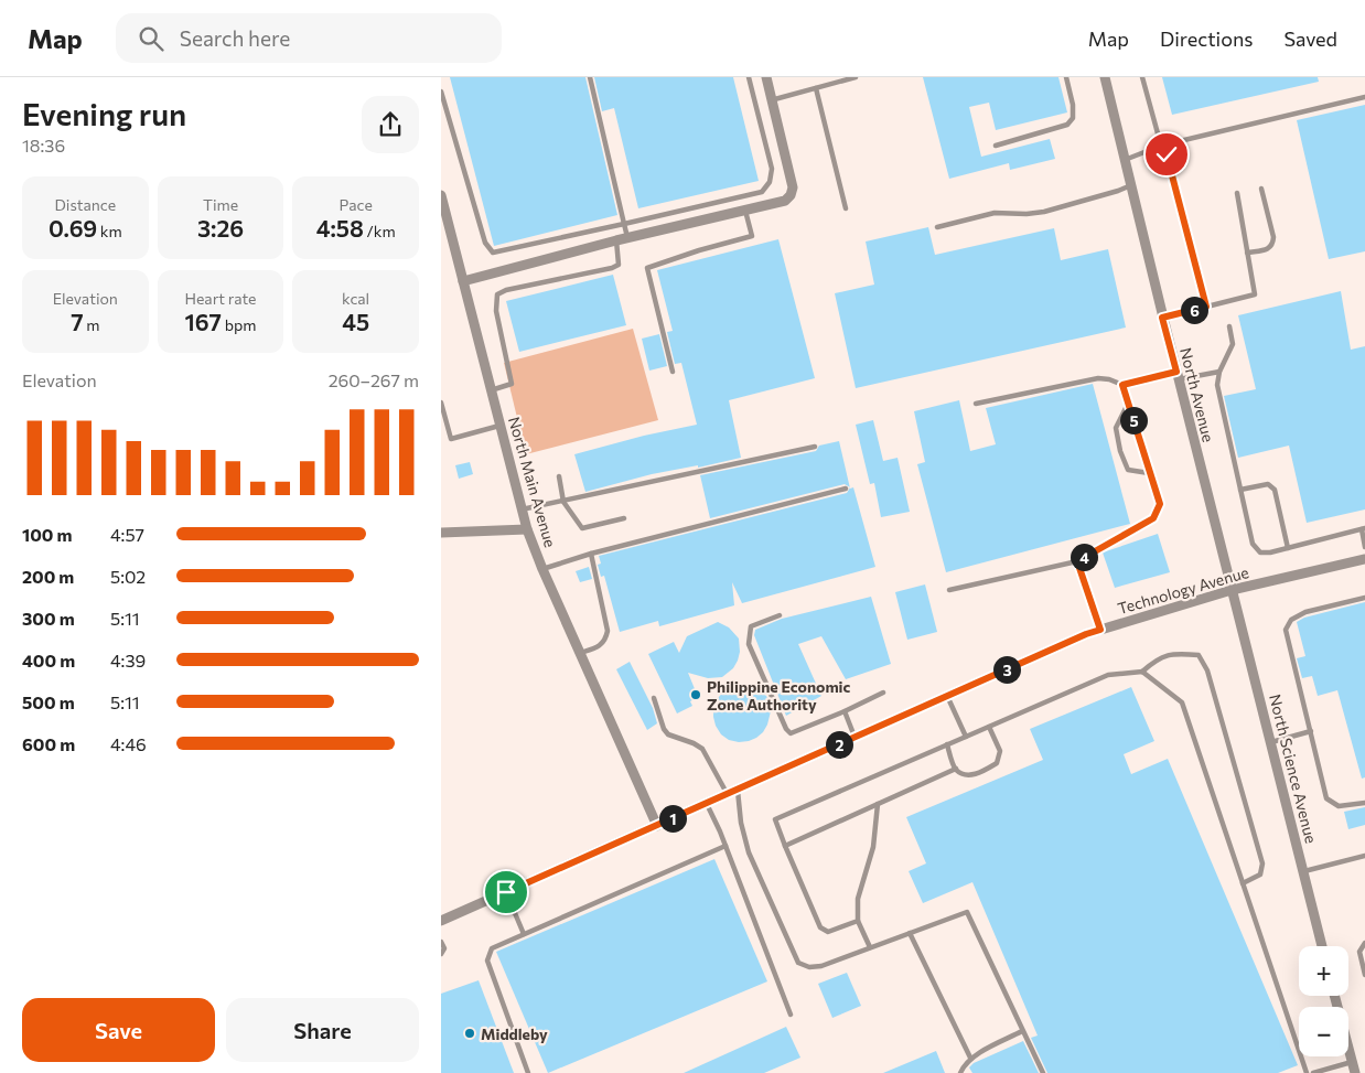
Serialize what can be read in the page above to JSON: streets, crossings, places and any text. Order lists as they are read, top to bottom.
{
  "streets": {
    "street": [
      "North Avenue",
      "North Main Avenue",
      "Technology Avenue",
      "North Science Avenue"
    ]
  },
  "crossings": [
    ["North Avenue", "Technology Avenue"],
    ["North Avenue", "North Science Avenue"],
    ["North Main Avenue", "Technology Avenue"],
    ["Technology Avenue", "North Science Avenue"]
  ],
  "places": ["Philippine Economic Zone Authority", "Middleby"],
  "page": {
    "header": "Map",
    "search": "Search here",
    "nav": ["Map", "Directions", "Saved"],
    "heading": ["Evening run", "18:36"],
    "stats": [
      ["Distance", "0.69 km"],
      ["Time", "3:26"],
      ["Pace", "4:58 /km"],
      ["Elevation", "7 m"],
      ["Heart rate", "167 bpm"],
      ["kcal", "45"]
    ],
    "pins": [
      "6",
      "5",
      "4",
      "3",
      "2",
      "1"
    ],
    "chart": ["Elevation", "260–267 m"],
    "list": [
      {
        "name": "100 m",
        "note": "4:57"
      },
      {
        "name": "200 m",
        "note": "5:02"
      },
      {
        "name": "300 m",
        "note": "5:11"
      },
      {
        "name": "400 m",
        "note": "4:39"
      },
      {
        "name": "500 m",
        "note": "5:11"
      },
      {
        "name": "600 m",
        "note": "4:46"
      }
    ],
    "map_buttons": ["+", "−"],
    "buttons": ["Save", "Share"]
  }
}
